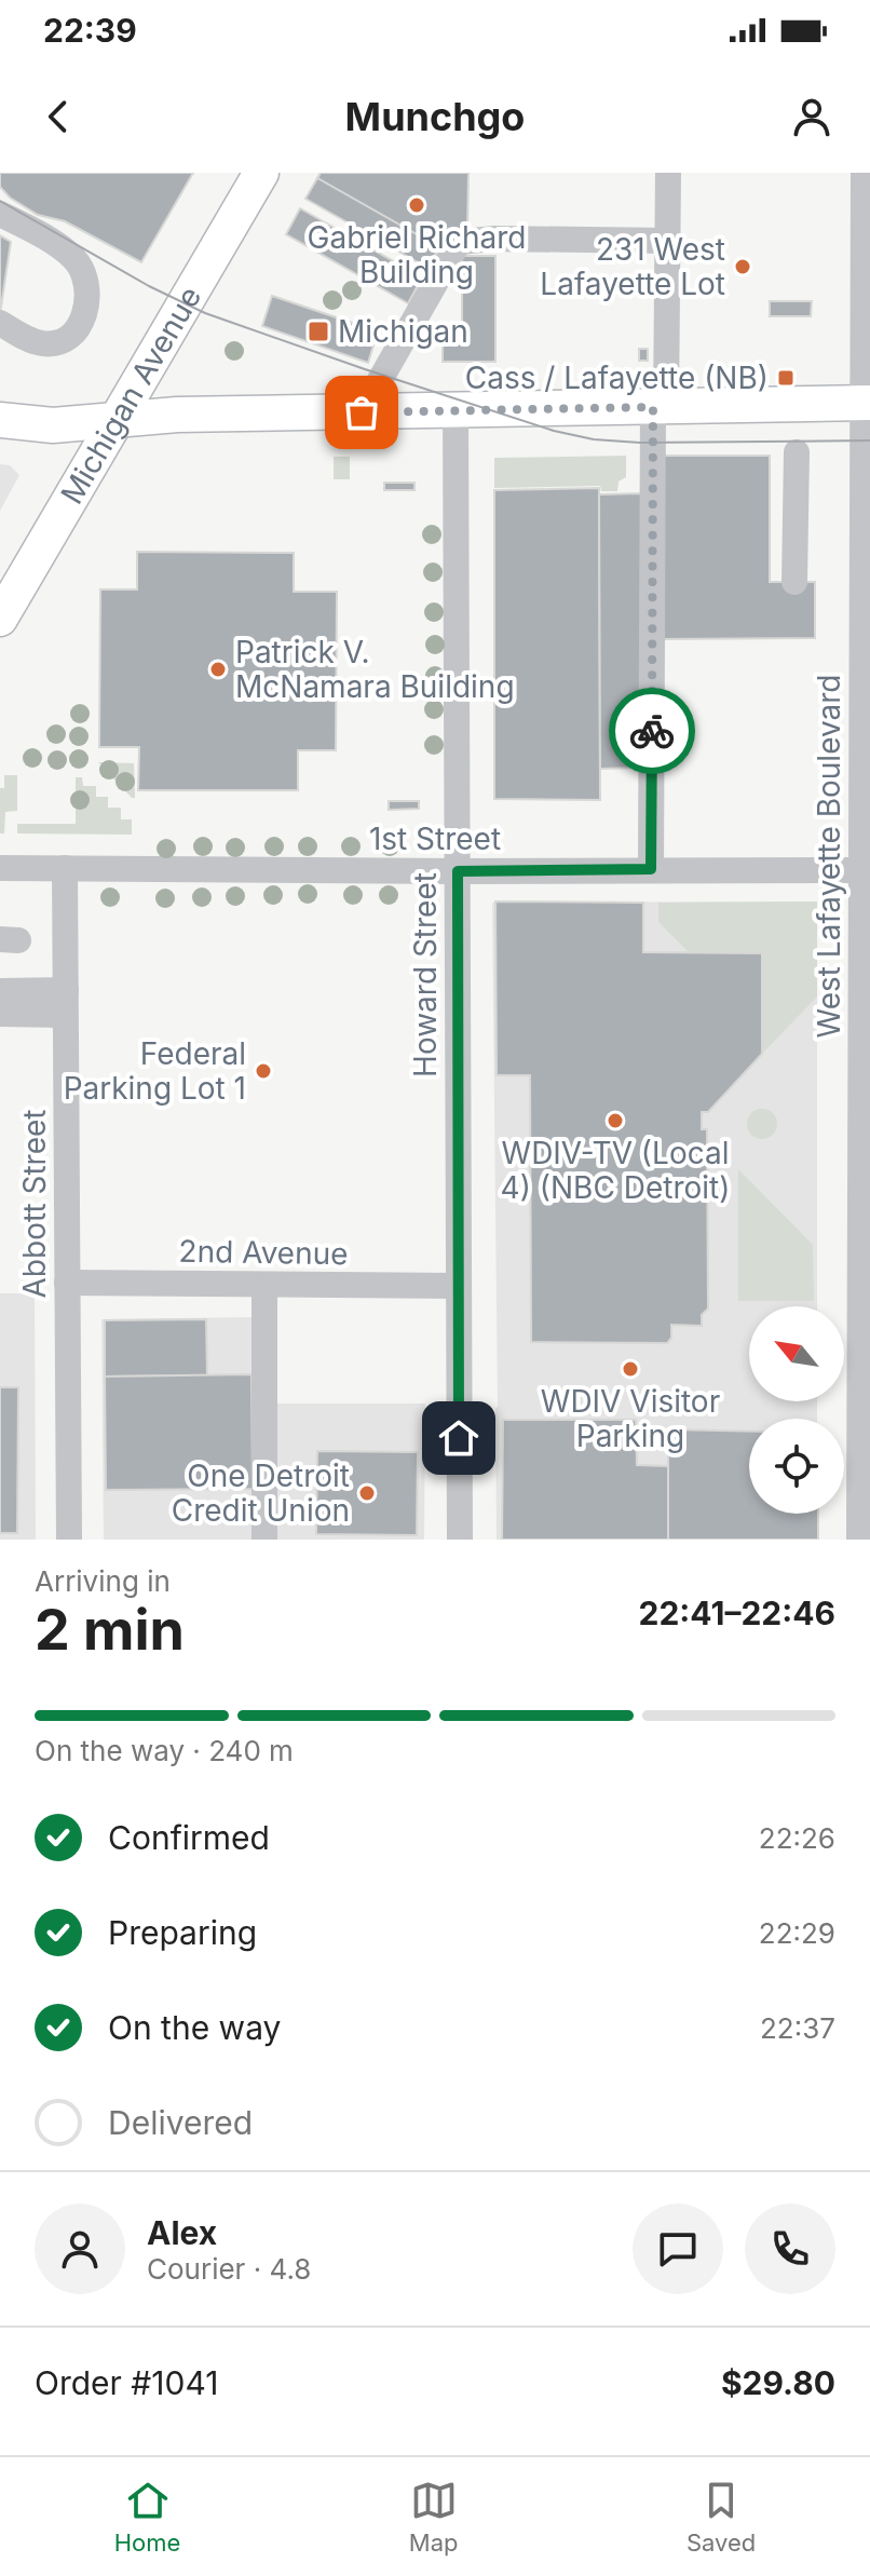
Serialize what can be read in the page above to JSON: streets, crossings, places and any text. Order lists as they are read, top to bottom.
{
  "streets": {
    "main road": ["Michigan Avenue"],
    "street": [
      "1st Street",
      "West Lafayette Boulevard",
      "Howard Street",
      "Abbott Street",
      "2nd Avenue"
    ]
  },
  "crossings": [
    ["1st Street", "West Lafayette Boulevard"],
    ["1st Street", "Howard Street"],
    ["1st Street", "Abbott Street"],
    ["Howard Street", "2nd Avenue"],
    ["Abbott Street", "2nd Avenue"]
  ],
  "places": {
    "other": [
      "Gabriel Richard Building",
      "231 West Lafayette Lot",
      "Patrick V. McNamara Building",
      "Federal Parking Lot 1",
      "WDIV-TV (Local 4) (NBC Detroit)",
      "WDIV Visitor Parking",
      "One Detroit Credit Union"
    ],
    "transit": ["Michigan", "Cass / Lafayette (NB)"]
  },
  "north": "top left",
  "page": {
    "status": "22:39",
    "header": "Munchgo",
    "heading": ["2 min", "Arriving in", "22:41–22:46"],
    "panel": [
      "Alex",
      "Courier · 4.8",
      "Order #1041",
      "$29.80"
    ],
    "bar": "On the way · 240 m",
    "list": [
      ["Confirmed", "22:26"],
      ["Preparing", "22:29"],
      ["On the way", "22:37"],
      "Delivered"
    ],
    "tabs": ["Home", "Map", "Saved"]
  }
}
